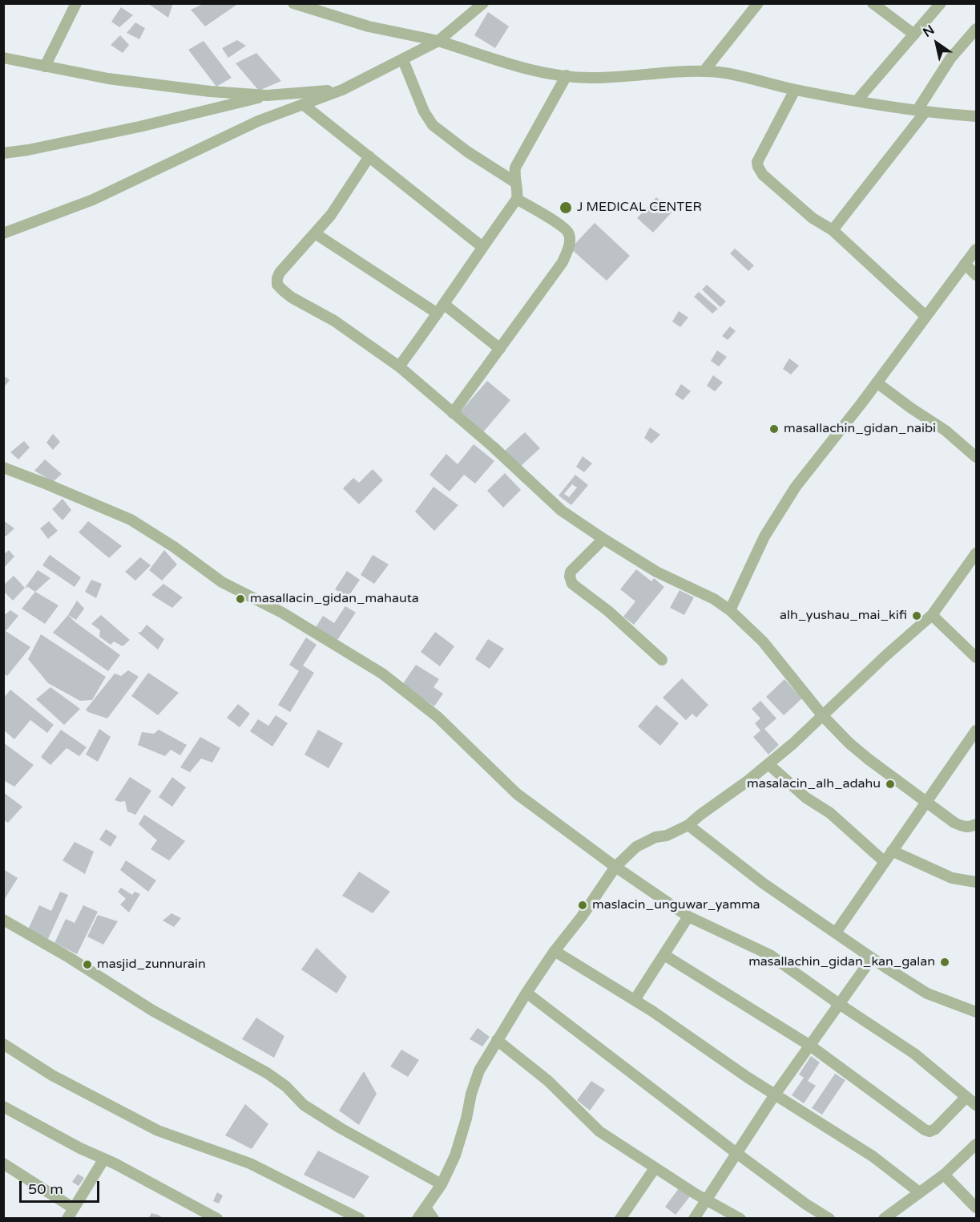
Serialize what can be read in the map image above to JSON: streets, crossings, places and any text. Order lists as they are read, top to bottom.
{
  "places": [
    "J MEDICAL CENTER",
    "masallachin_gidan_naibi",
    "masallacin_gidan_mahauta",
    "alh_yushau_mai_kifi",
    "masalacin_alh_adahu",
    "maslacin_unguwar_yamma",
    "masallachin_gidan_kan_galan",
    "masjid_zunnurain"
  ],
  "scale_bar": "50 m",
  "north": "top left"
}
